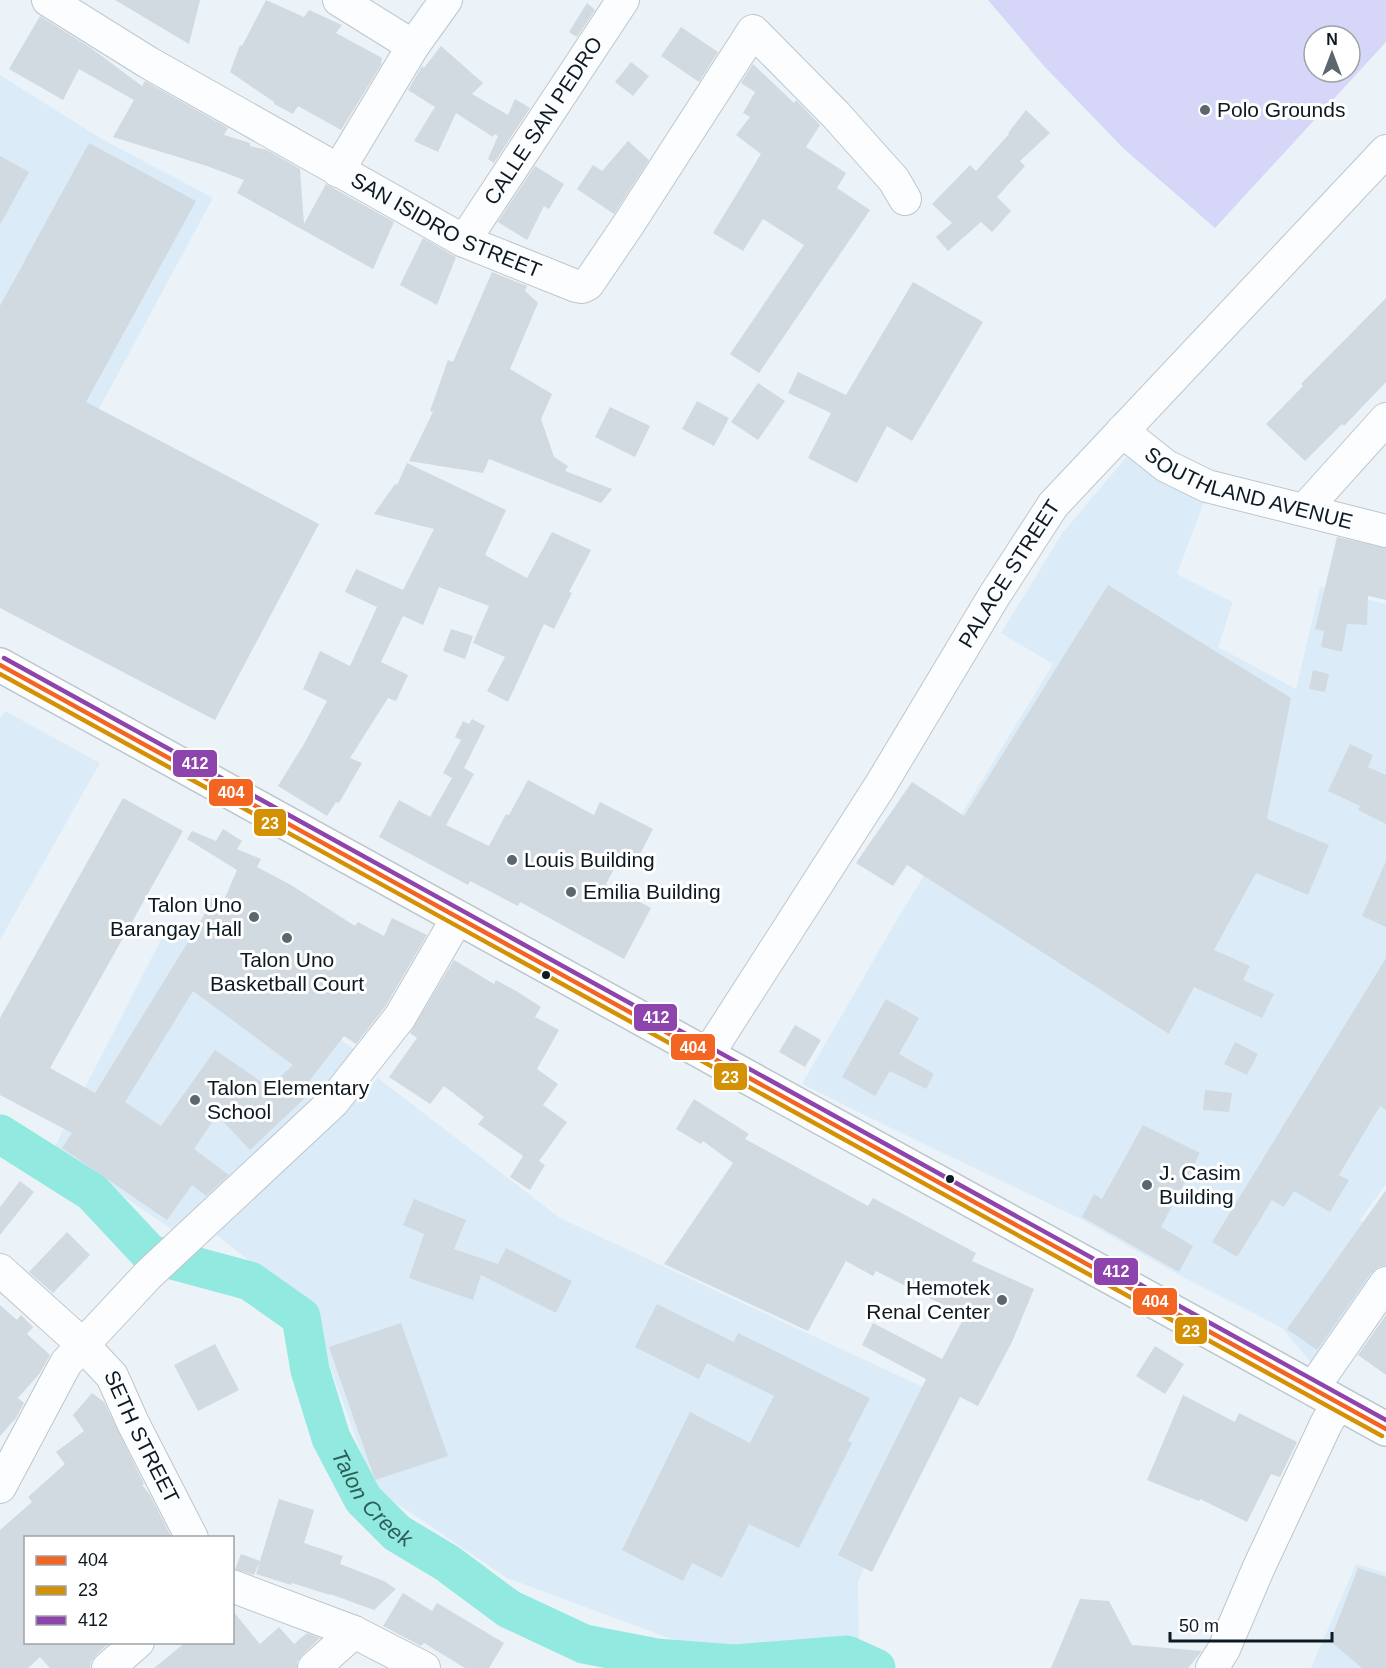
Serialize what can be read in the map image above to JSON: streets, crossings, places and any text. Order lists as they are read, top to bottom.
{
  "streets": {
    "street": [
      "CALLE SAN PEDRO",
      "SAN ISIDRO STREET",
      "SOUTHLAND AVENUE",
      "PALACE STREET",
      "SETH STREET"
    ]
  },
  "crossings": [
    ["CALLE SAN PEDRO", "SAN ISIDRO STREET"],
    ["SOUTHLAND AVENUE", "PALACE STREET"]
  ],
  "water": ["Talon Creek"],
  "places": [
    "Polo Grounds",
    "Louis Building",
    "Emilia Building",
    "Talon Uno Barangay Hall",
    "Talon Uno Basketball Court",
    "Talon Elementary School",
    "J. Casim Building",
    "Hemotek Renal Center"
  ],
  "lines": ["transit line 412", "transit line 404", "transit line 23"],
  "legend": ["404", "23", "412"],
  "scale_bar": "50 m",
  "north": "top"
}
